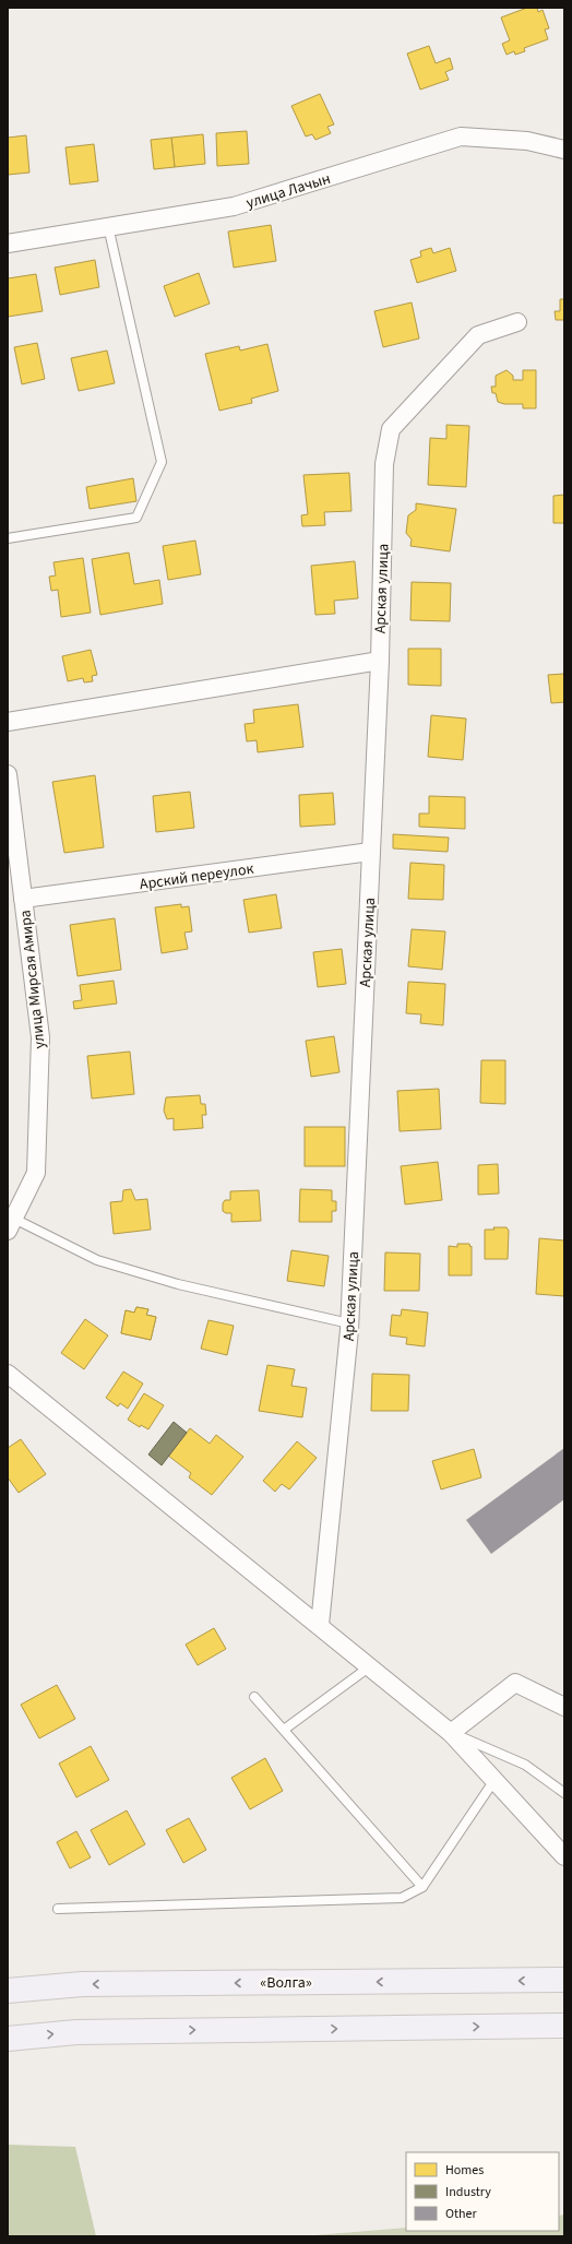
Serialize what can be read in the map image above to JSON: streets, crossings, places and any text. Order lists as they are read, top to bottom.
{
  "streets": {
    "highway": ["«Волга»"],
    "street": [
      "улица Лачын",
      "Арская улица",
      "Арский переулок",
      "улица Мирсая Амира"
    ]
  },
  "crossings": [
    ["Арская улица", "Арский переулок"],
    ["Арский переулок", "улица Мирсая Амира"]
  ],
  "legend": ["Homes", "Industry", "Other"]
}
